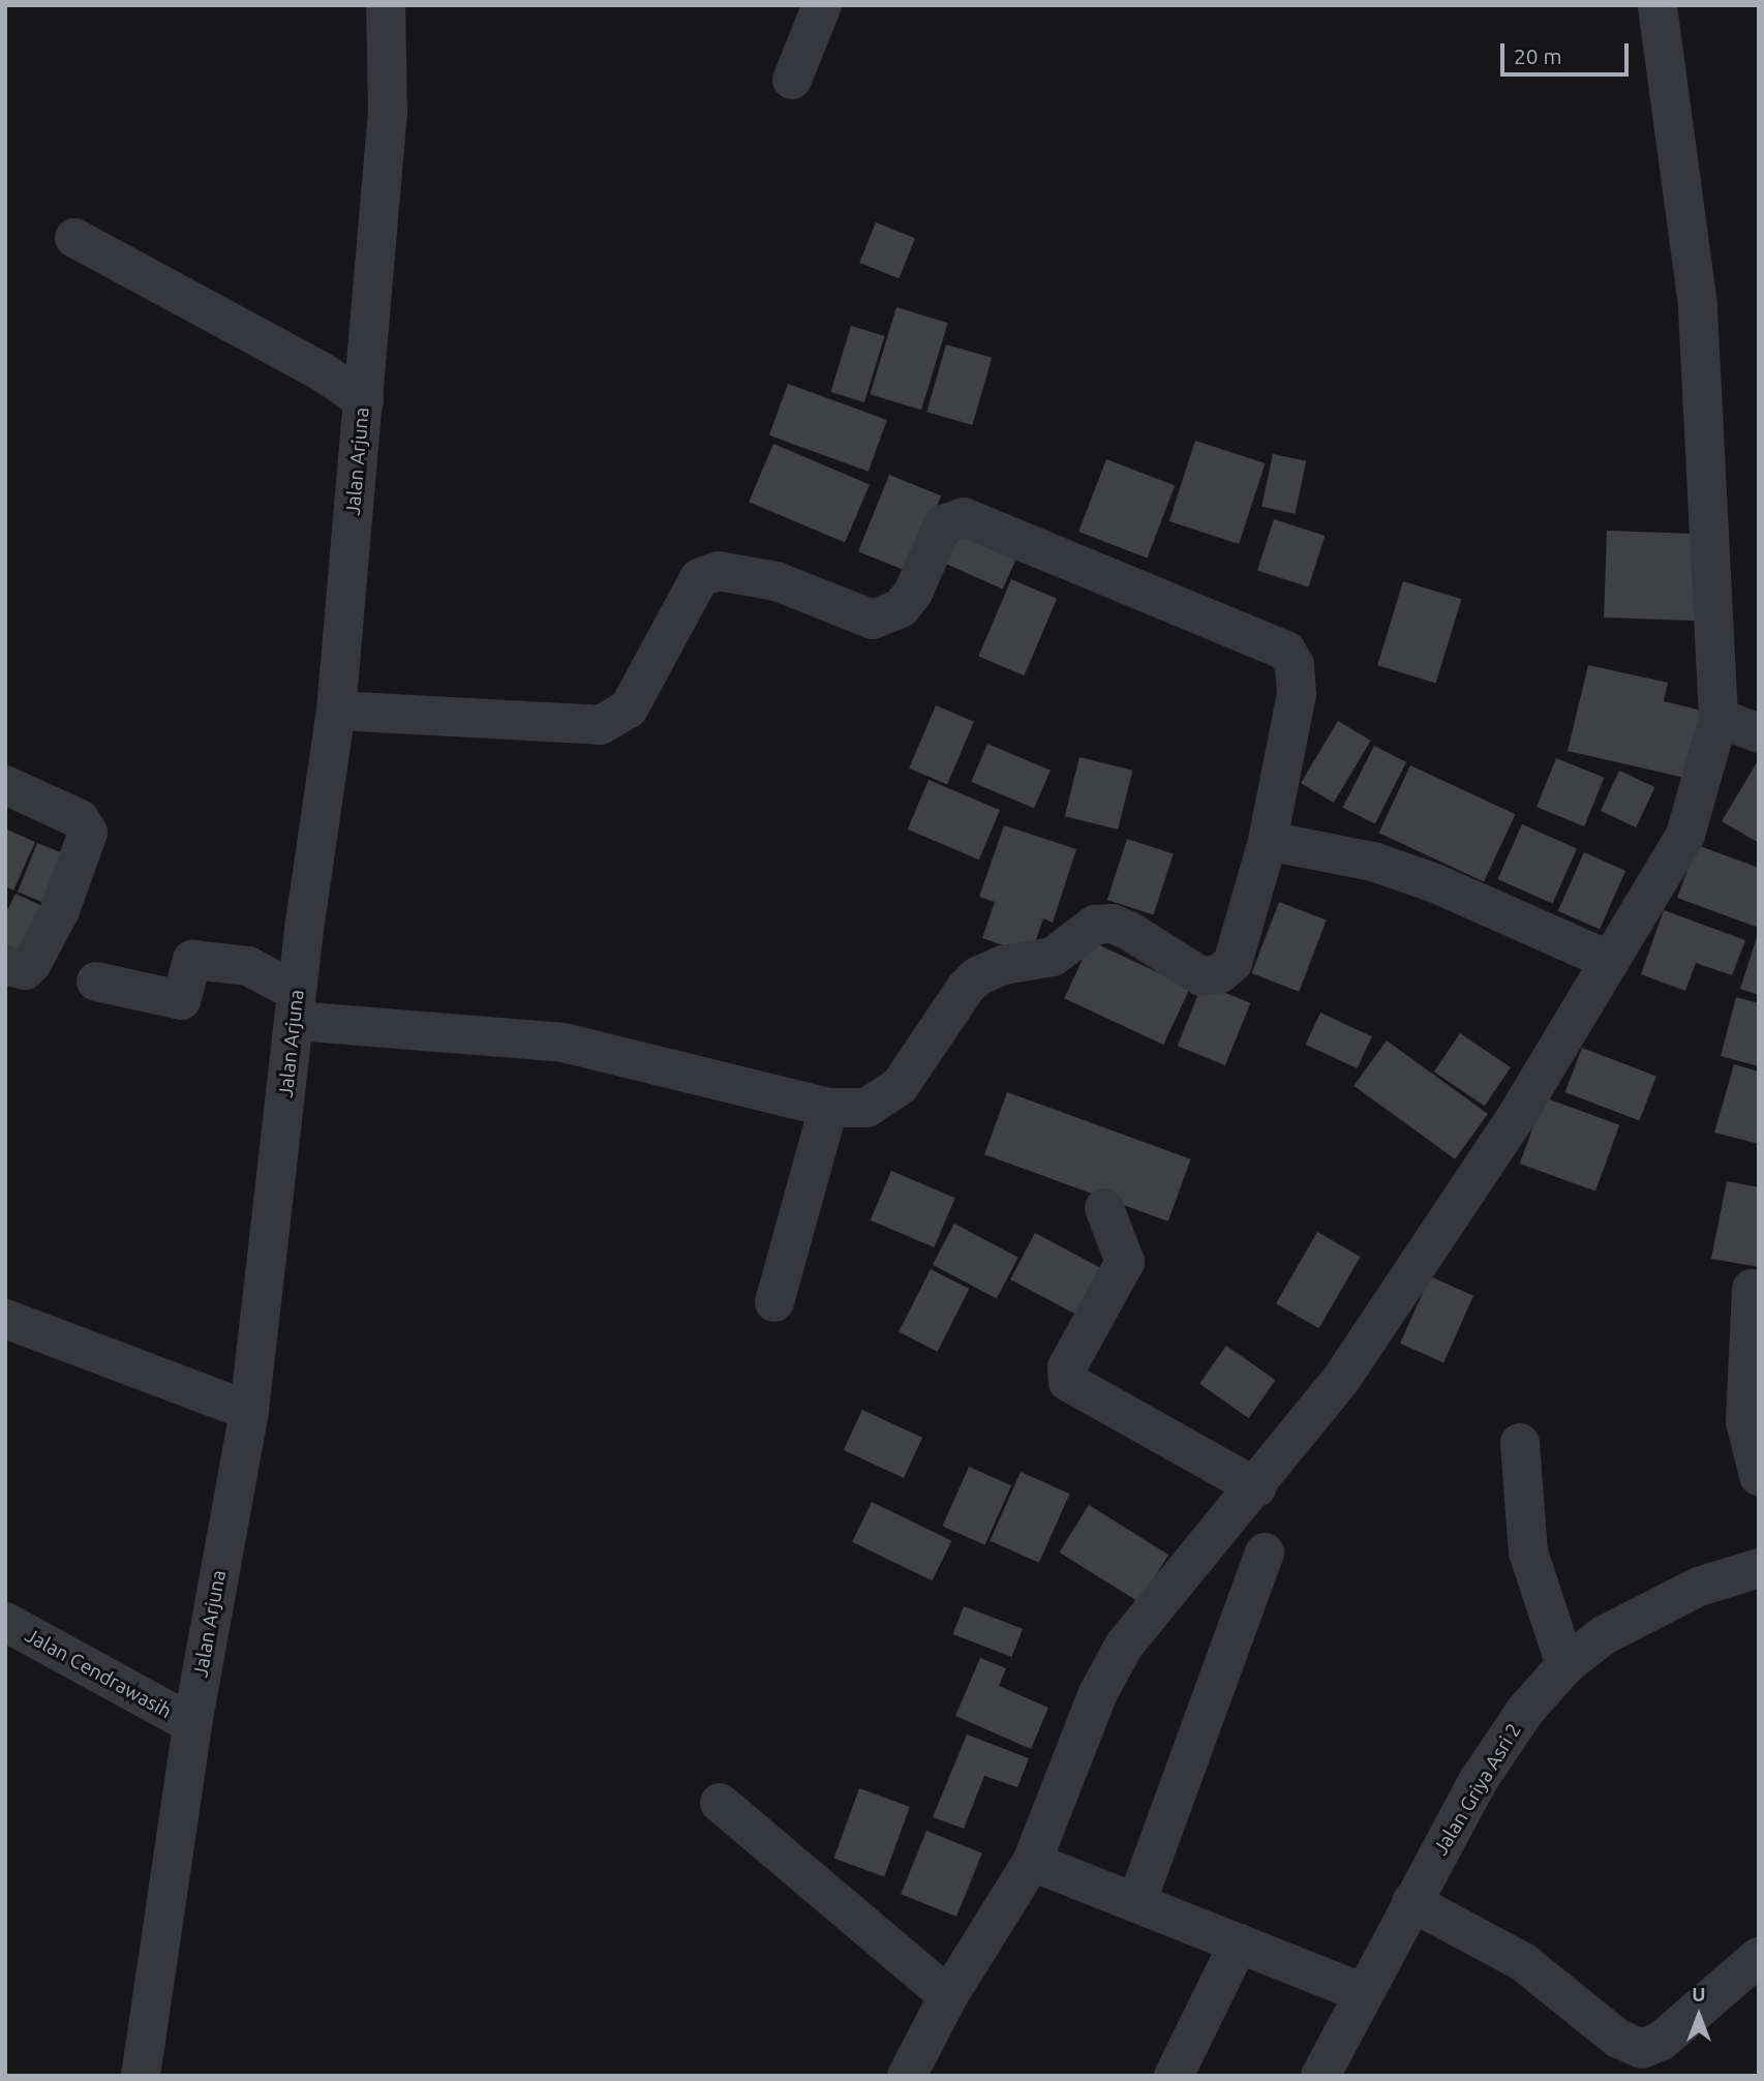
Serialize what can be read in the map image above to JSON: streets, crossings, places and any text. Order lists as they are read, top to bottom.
{
  "streets": {
    "street": ["Jalan Arjuna", "Jalan Cendrawasih", "Jalan Griya Asri 2"]
  },
  "crossings": [
    ["Jalan Arjuna", "Jalan Cendrawasih"]
  ],
  "scale_bar": "20 m",
  "north": "top"
}
